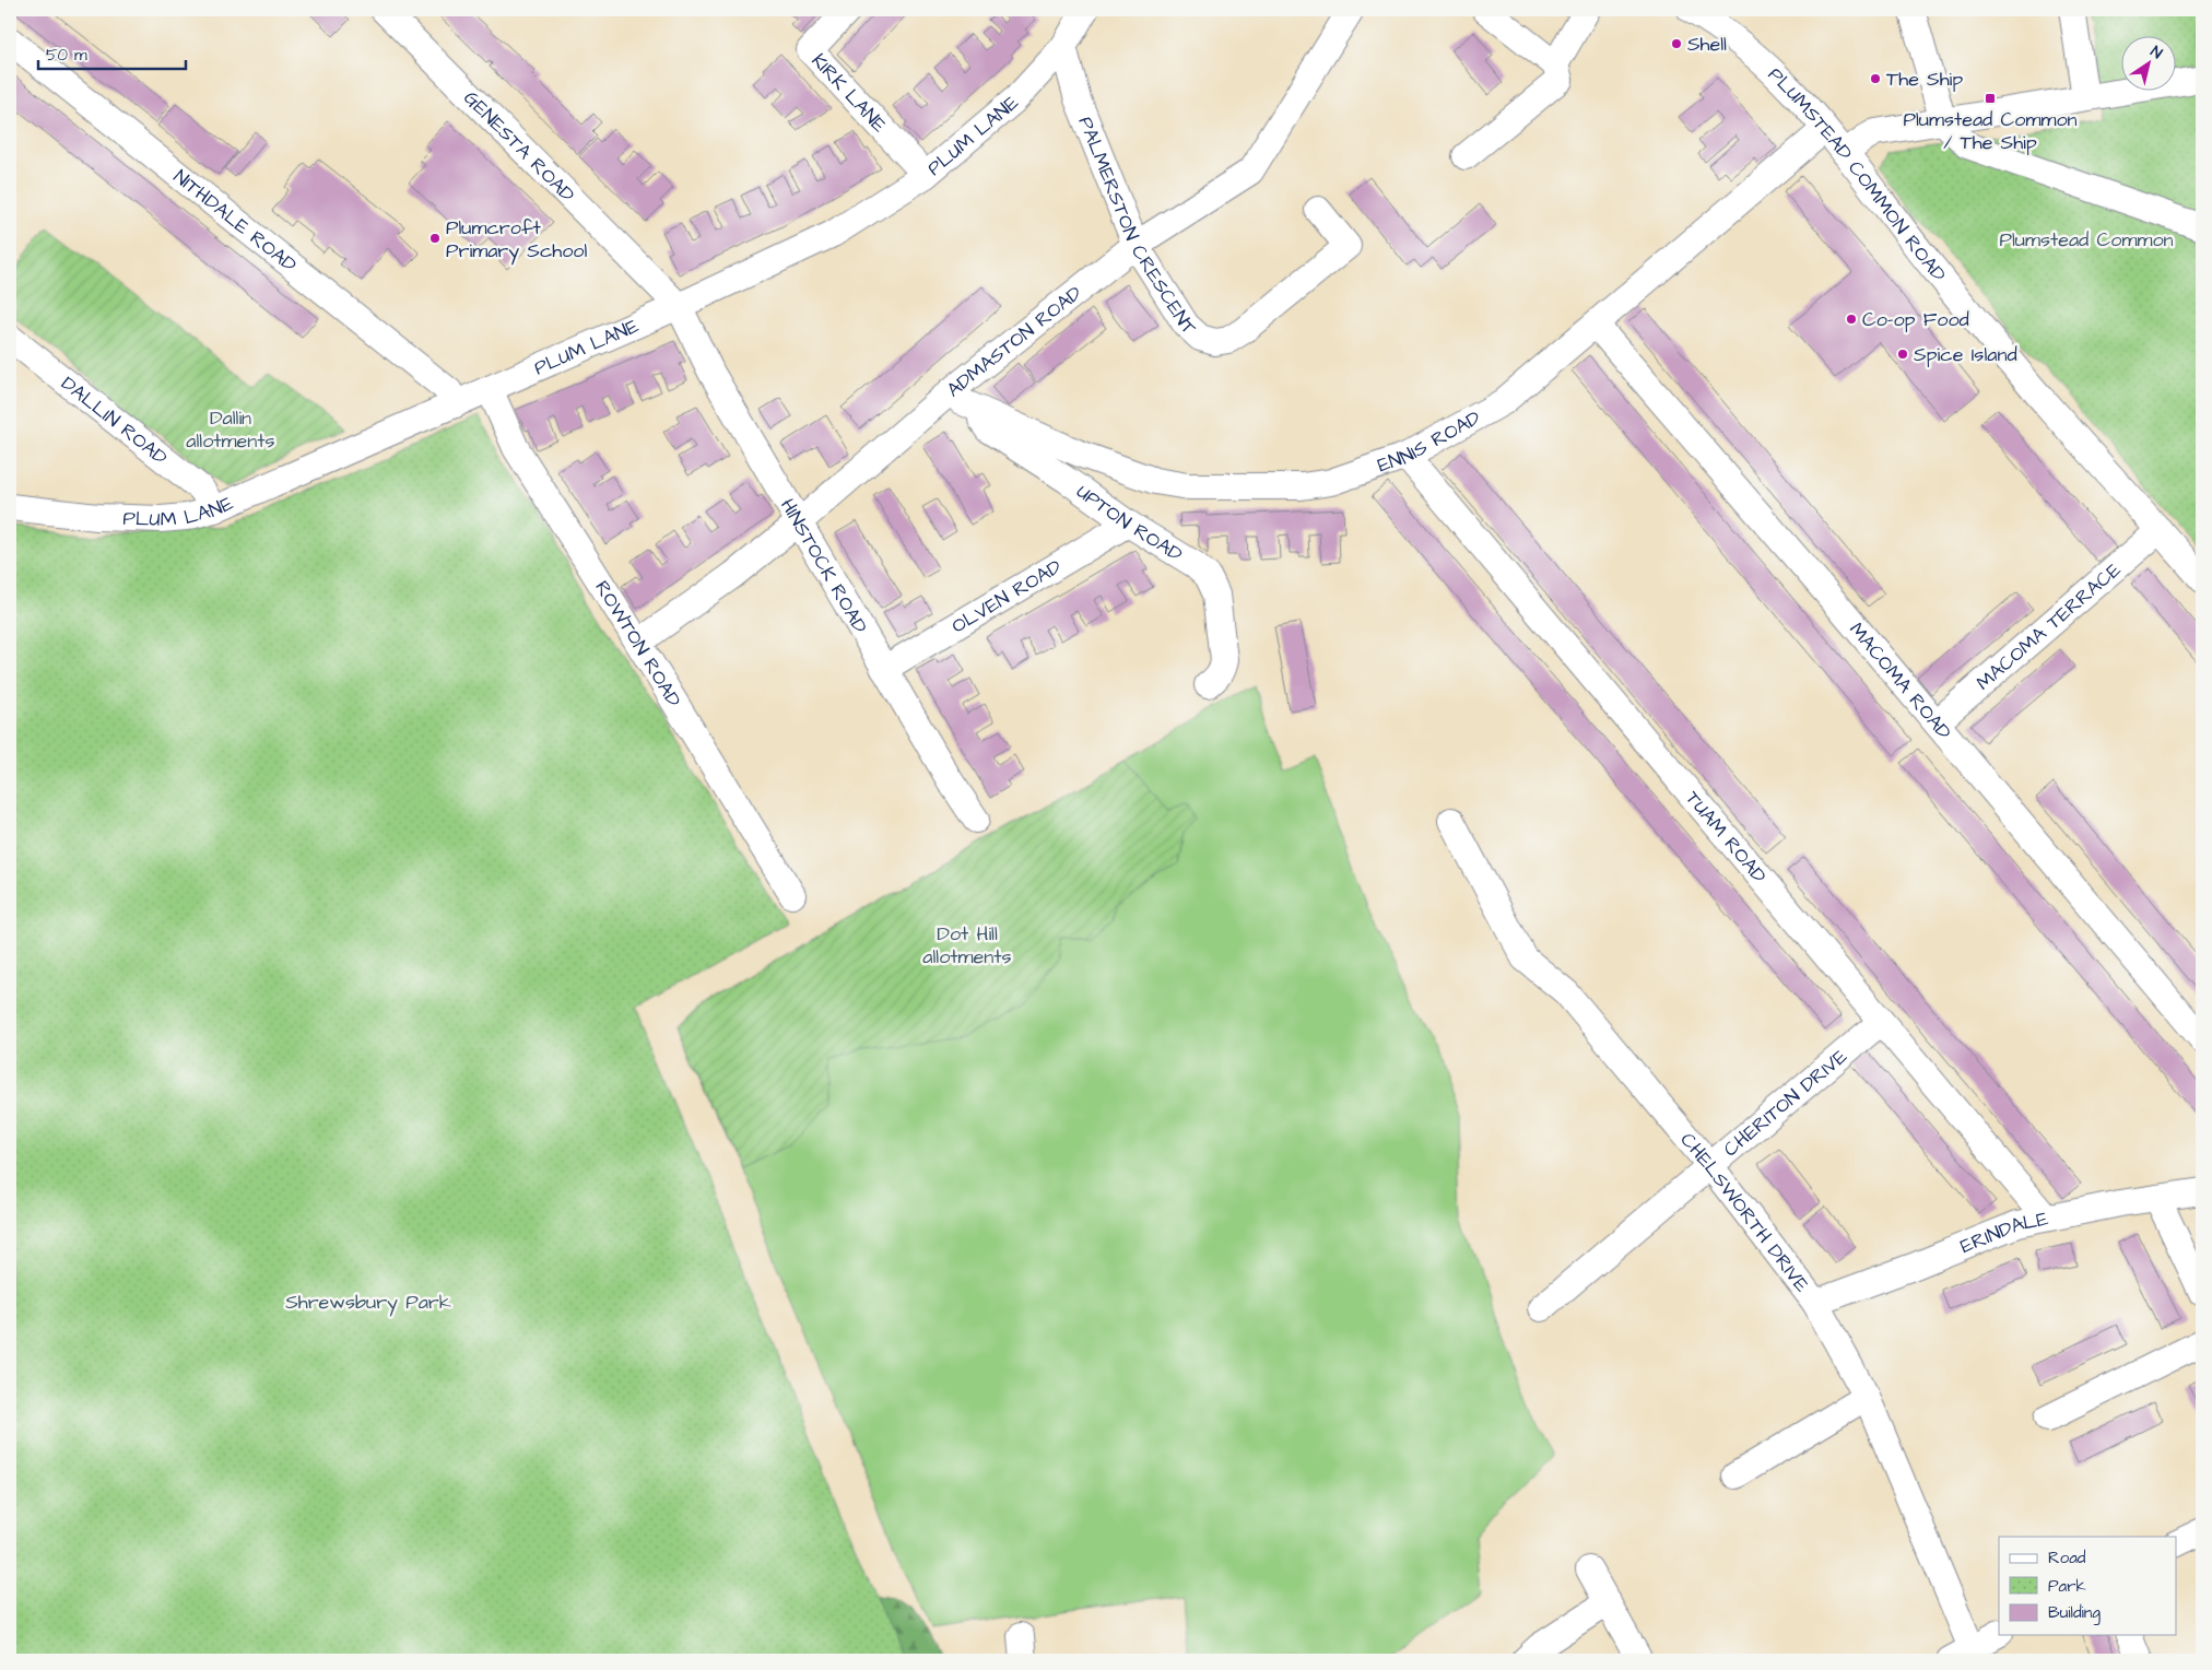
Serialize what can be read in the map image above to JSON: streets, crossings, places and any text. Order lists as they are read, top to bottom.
{
  "streets": {
    "street": [
      "KIRK LANE",
      "PLUM LANE",
      "GENESTA ROAD",
      "PLUMSTEAD COMMON ROAD",
      "NITHDALE ROAD",
      "PALMERSTON CRESCENT",
      "ADMASTON ROAD",
      "DALLIN ROAD",
      "ENNIS ROAD",
      "UPTON ROAD",
      "HINSTOCK ROAD",
      "OLVEN ROAD",
      "MACOMA TERRACE",
      "ROWTON ROAD",
      "MACOMA ROAD",
      "TUAM ROAD",
      "CHERITON DRIVE",
      "CHELSWORTH DRIVE",
      "ERINDALE"
    ]
  },
  "crossings": [
    ["KIRK LANE", "PLUM LANE"],
    ["PLUM LANE", "GENESTA ROAD"],
    ["PLUM LANE", "NITHDALE ROAD"],
    ["PLUM LANE", "PALMERSTON CRESCENT"],
    ["PLUM LANE", "DALLIN ROAD"],
    ["PLUM LANE", "HINSTOCK ROAD"],
    ["PLUM LANE", "ROWTON ROAD"],
    ["GENESTA ROAD", "HINSTOCK ROAD"],
    ["PLUMSTEAD COMMON ROAD", "ENNIS ROAD"],
    ["PLUMSTEAD COMMON ROAD", "MACOMA TERRACE"],
    ["PALMERSTON CRESCENT", "ADMASTON ROAD"],
    ["ADMASTON ROAD", "ENNIS ROAD"],
    ["ADMASTON ROAD", "HINSTOCK ROAD"],
    ["ADMASTON ROAD", "ROWTON ROAD"],
    ["ENNIS ROAD", "UPTON ROAD"],
    ["ENNIS ROAD", "MACOMA ROAD"],
    ["ENNIS ROAD", "TUAM ROAD"],
    ["UPTON ROAD", "OLVEN ROAD"],
    ["HINSTOCK ROAD", "OLVEN ROAD"],
    ["MACOMA TERRACE", "MACOMA ROAD"],
    ["TUAM ROAD", "CHERITON DRIVE"],
    ["TUAM ROAD", "ERINDALE"],
    ["CHERITON DRIVE", "CHELSWORTH DRIVE"],
    ["CHELSWORTH DRIVE", "ERINDALE"]
  ],
  "parks": [
    "Plumstead Common",
    "Dallin allotments",
    "Dot Hill allotments",
    "Shrewsbury Park"
  ],
  "places": {
    "other": [
      "Shell",
      "The Ship",
      "Plumcroft Primary School",
      "Co-op Food",
      "Spice Island"
    ],
    "transit": ["Plumstead Common / The Ship"]
  },
  "legend": ["Road", "Park", "Building"],
  "scale_bar": "50 m",
  "north": "top right"
}
